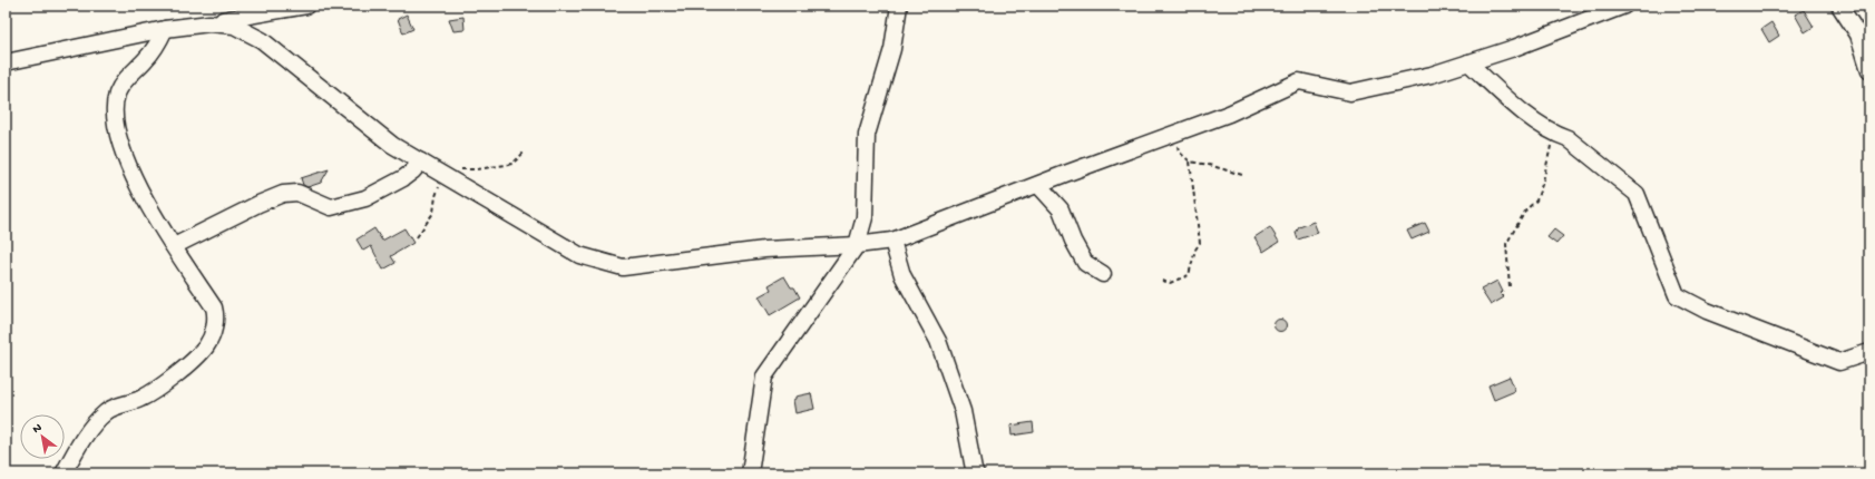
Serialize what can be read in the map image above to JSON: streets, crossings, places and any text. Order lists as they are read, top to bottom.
{
  "north": "top left"
}
